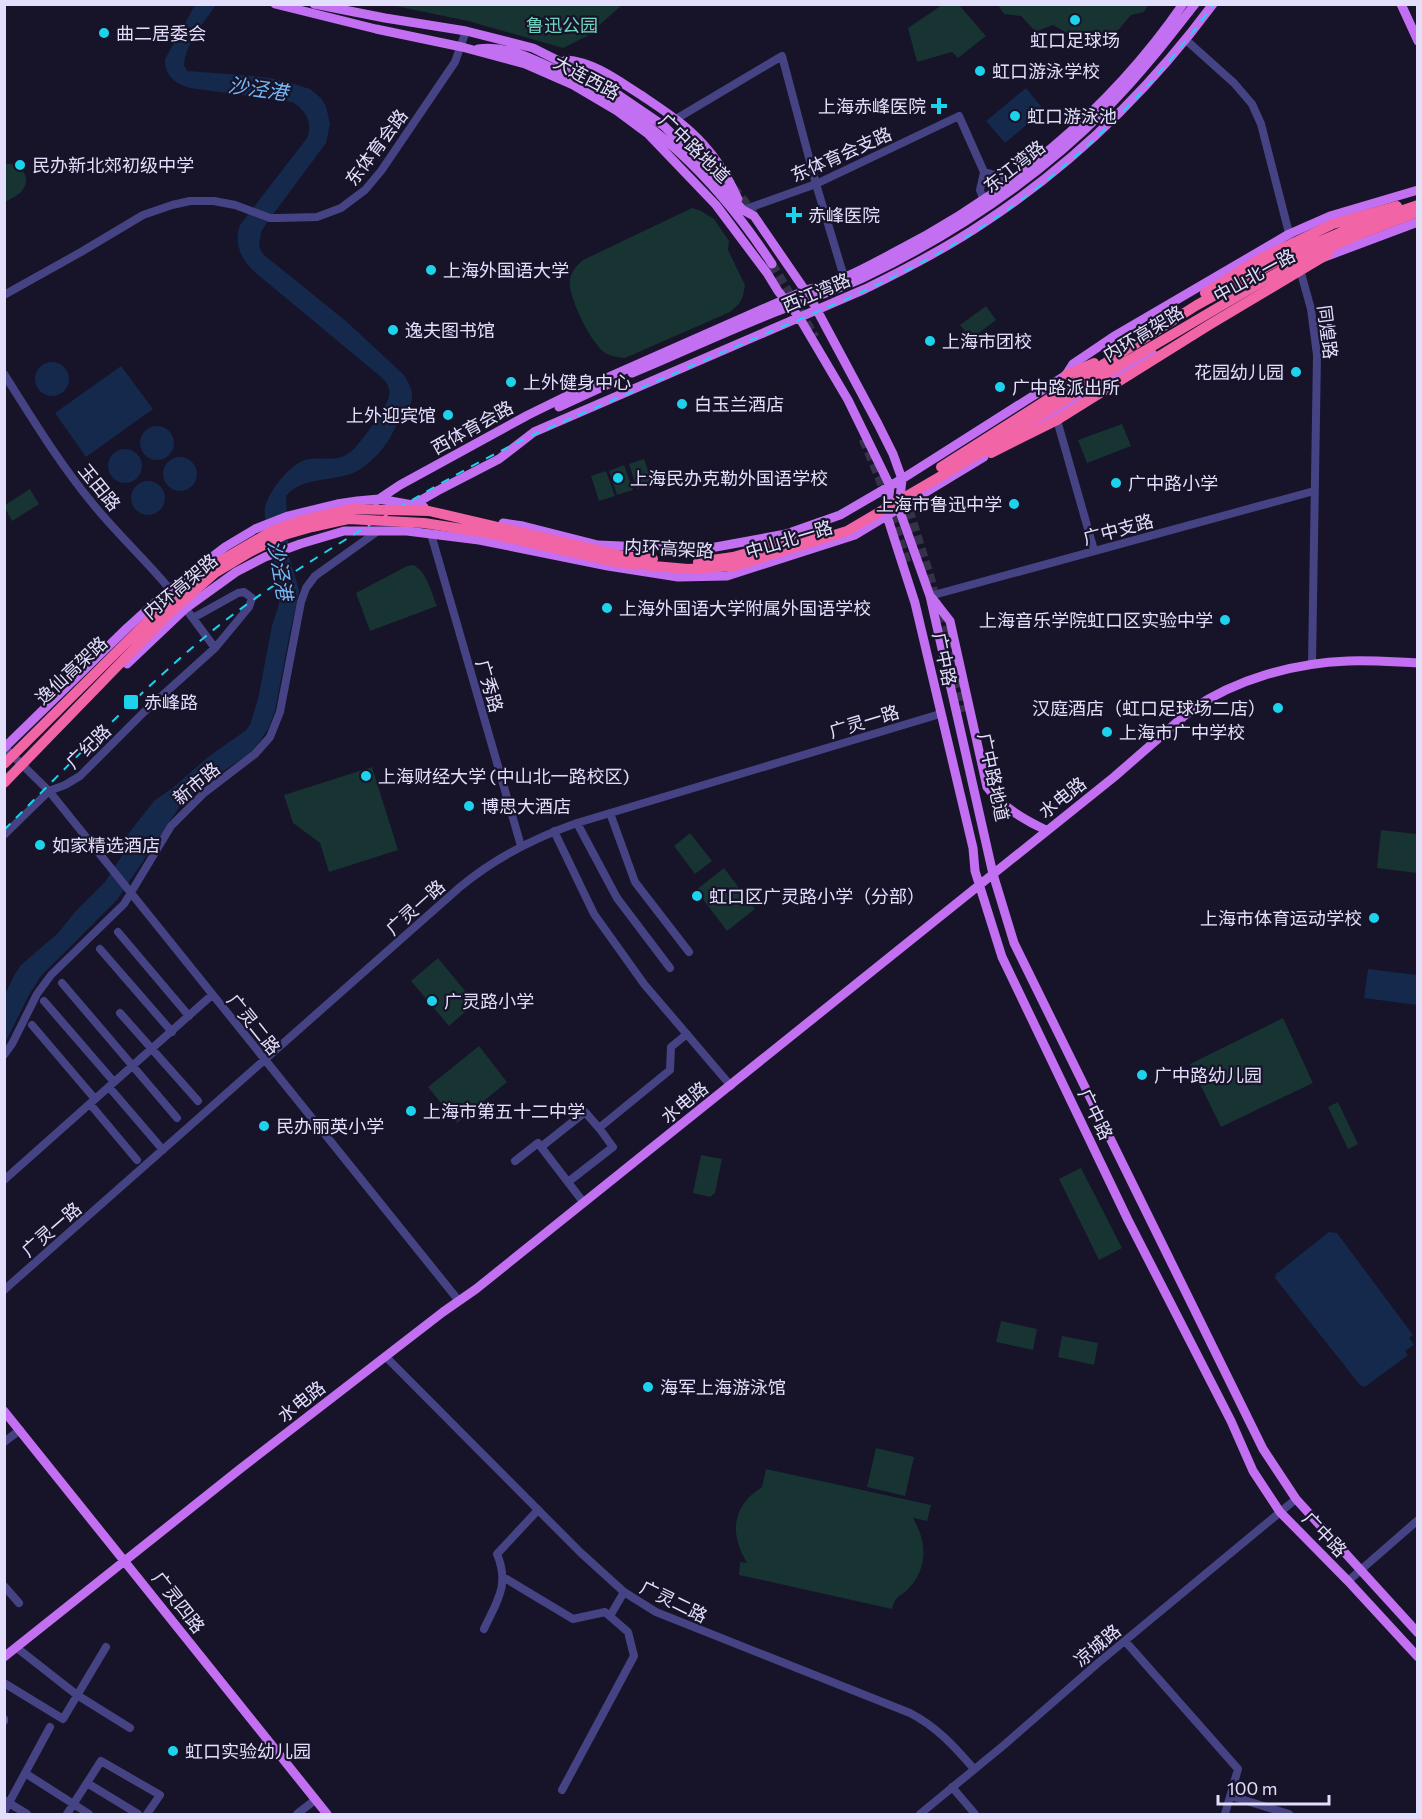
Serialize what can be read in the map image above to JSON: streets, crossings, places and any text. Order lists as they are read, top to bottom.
{
  "streets": {
    "highway": ["内环高架路", "逸仙高架路"],
    "main road": [
      "大连西路",
      "广中路地道",
      "东江湾路",
      "中山北一路",
      "西江湾路",
      "西体育会路",
      "广中路",
      "水电路",
      "广灵四路"
    ],
    "street": [
      "东体育会路",
      "东体育会支路",
      "同煌路",
      "玉田路",
      "广中支路",
      "广秀路",
      "广灵一路",
      "广纪路",
      "新市路",
      "广灵二路",
      "凉城路"
    ]
  },
  "crossings": [
    ["大连西路", "东体育会路"],
    ["大连西路", "广中路地道"],
    ["大连西路", "东体育会支路"],
    ["大连西路", "东江湾路"],
    ["大连西路", "西江湾路"],
    ["大连西路", "西体育会路"],
    ["广中路地道", "广中路"],
    ["东江湾路", "西体育会路"],
    ["中山北一路", "西江湾路"],
    ["中山北一路", "同煌路"],
    ["中山北一路", "内环高架路"],
    ["中山北一路", "西体育会路"],
    ["中山北一路", "玉田路"],
    ["中山北一路", "广中路"],
    ["中山北一路", "广秀路"],
    ["中山北一路", "新市路"],
    ["中山北一路", "广灵二路"],
    ["西江湾路", "同煌路"],
    ["西江湾路", "新市路"],
    ["同煌路", "广中支路"],
    ["同煌路", "水电路"],
    ["内环高架路", "逸仙高架路"],
    ["广中支路", "广中路"],
    ["广中路", "广灵一路"],
    ["广中路", "水电路"],
    ["广中路", "凉城路"],
    ["广秀路", "广灵一路"],
    ["广灵一路", "广灵二路"],
    ["广纪路", "广灵二路"],
    ["新市路", "广灵二路"],
    ["水电路", "广灵二路"],
    ["水电路", "广灵四路"],
    ["广灵二路", "凉城路"]
  ],
  "water": ["沙泾港"],
  "parks": ["鲁迅公园"],
  "places": {
    "other": [
      "虹口足球场",
      "曲二居委会",
      "虹口游泳学校",
      "虹口游泳池",
      "民办新北郊初级中学",
      "上海外国语大学",
      "逸夫图书馆",
      "上海市团校",
      "花园幼儿园",
      "上外健身中心",
      "广中路派出所",
      "白玉兰酒店",
      "上外迎宾馆",
      "上海民办克勒外国语学校",
      "广中路小学",
      "上海市鲁迅中学",
      "上海外国语大学附属外国语学校",
      "上海音乐学院虹口区实验中学",
      "汉庭酒店（虹口足球场二店）",
      "上海市广中学校",
      "上海财经大学 (中山北一路校区)",
      "博思大酒店",
      "如家精选酒店",
      "虹口区广灵路小学（分部）",
      "上海市体育运动学校",
      "广灵路小学",
      "广中路幼儿园",
      "上海市第五十二中学",
      "民办丽英小学",
      "海军上海游泳馆",
      "虹口实验幼儿园"
    ],
    "health": ["上海赤峰医院", "赤峰医院"],
    "transit": ["赤峰路"]
  },
  "scale_bar": "100 m"
}
